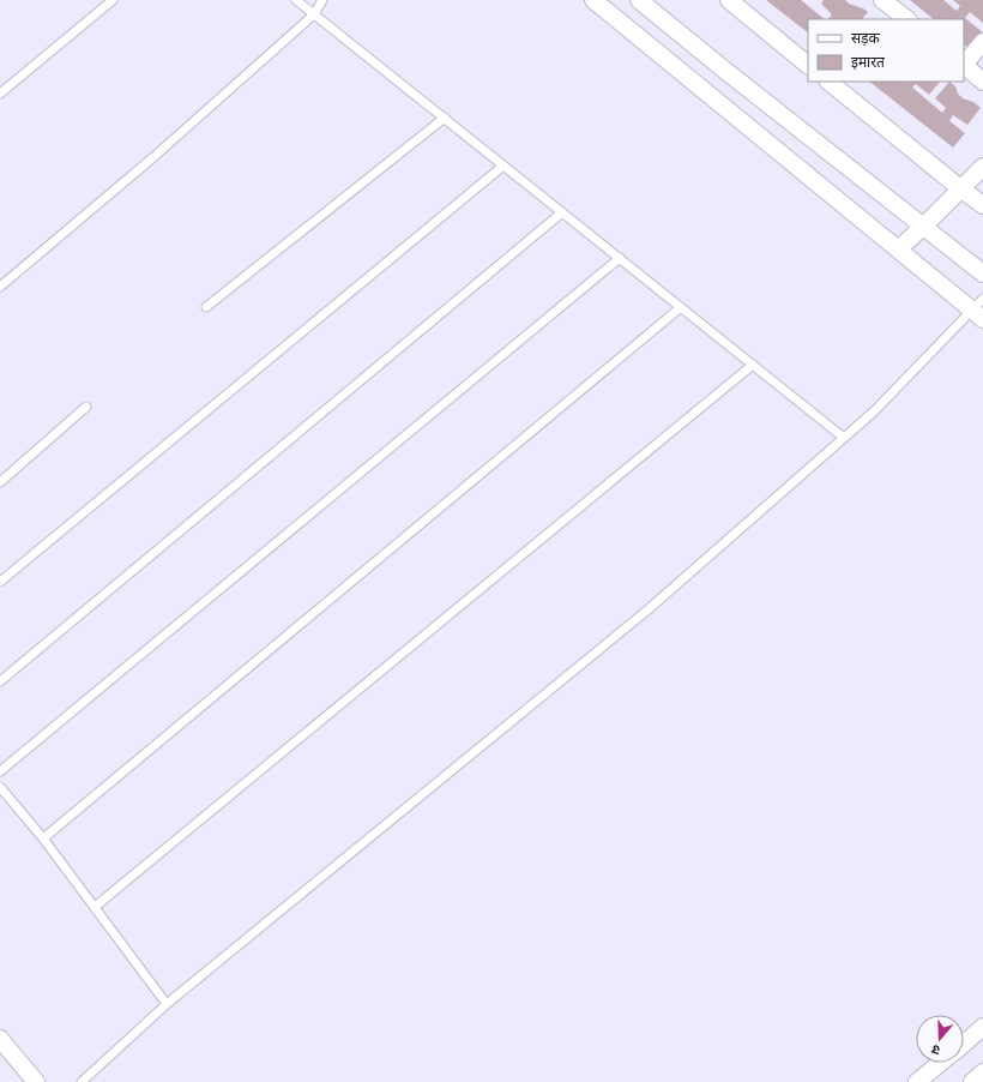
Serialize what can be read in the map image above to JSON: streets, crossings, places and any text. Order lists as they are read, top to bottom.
{
  "legend": ["सड़क", "इमारत"],
  "north": "bottom"
}
